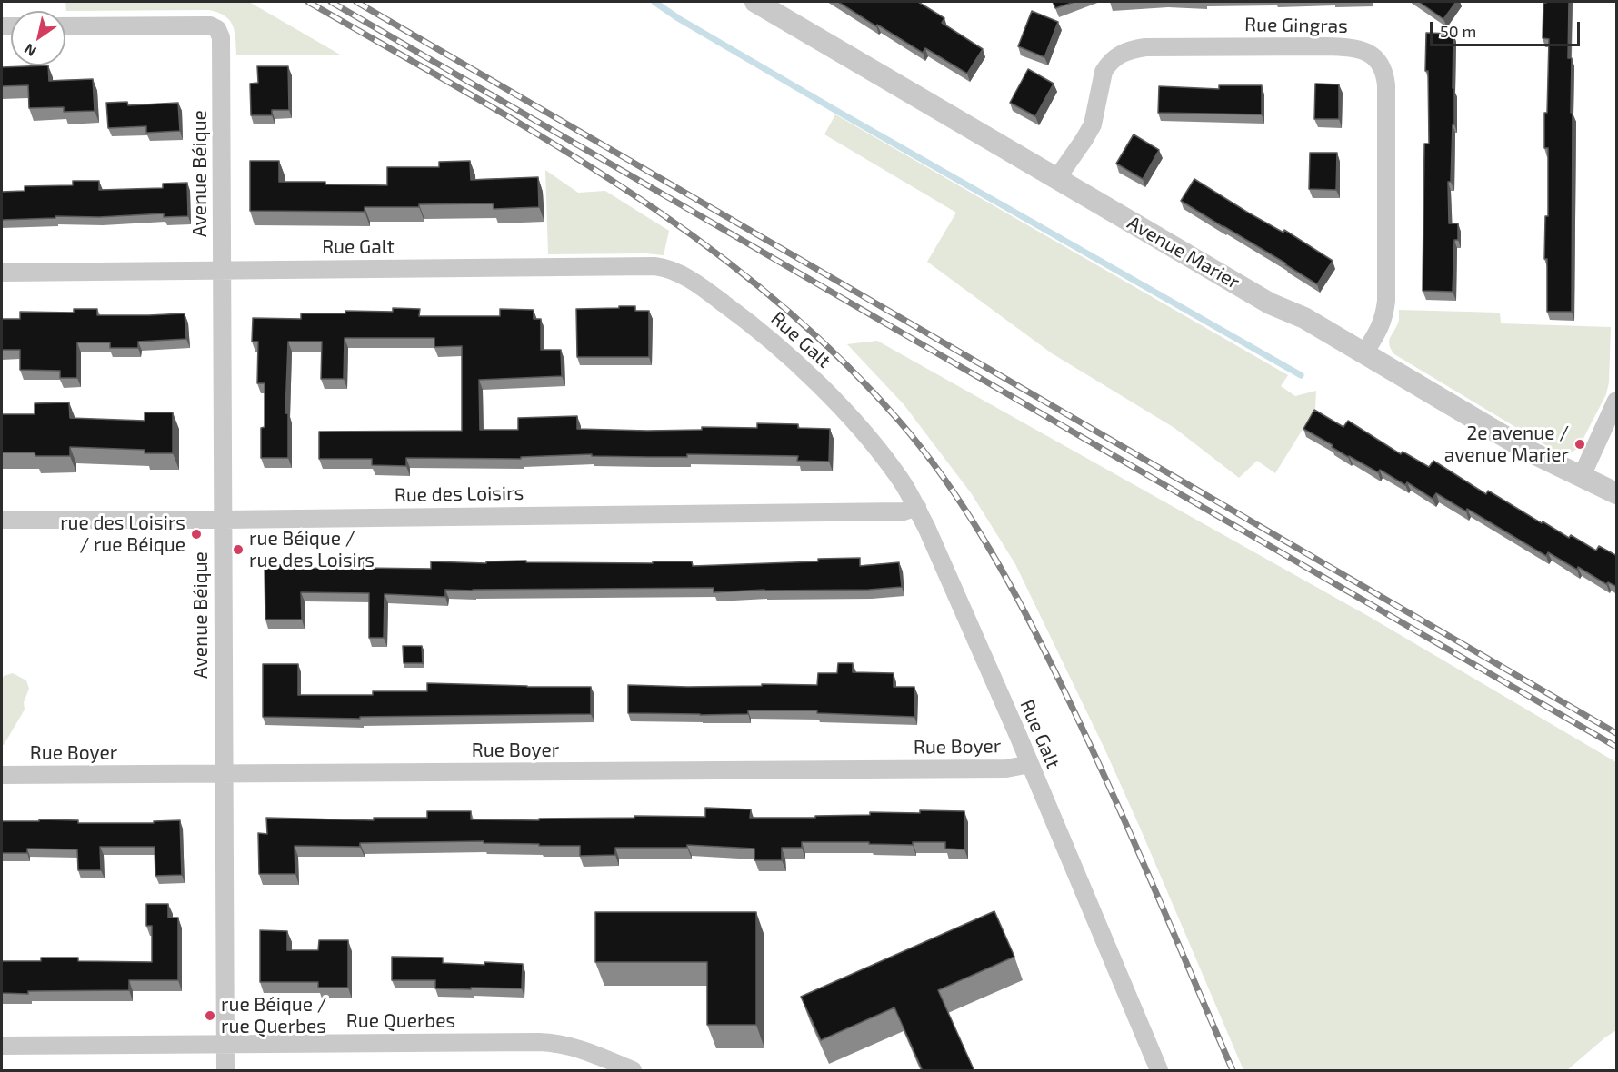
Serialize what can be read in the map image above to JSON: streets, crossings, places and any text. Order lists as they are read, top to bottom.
{
  "streets": {
    "street": [
      "Rue Gingras",
      "Avenue Béique",
      "Rue Galt",
      "Avenue Marier",
      "Rue des Loisirs",
      "Rue Boyer",
      "Rue Querbes"
    ]
  },
  "crossings": [
    ["Rue Gingras", "Avenue Marier"],
    ["Avenue Béique", "Rue Galt"],
    ["Avenue Béique", "Rue des Loisirs"],
    ["Avenue Béique", "Rue Boyer"],
    ["Avenue Béique", "Rue Querbes"],
    ["Rue Galt", "Rue des Loisirs"],
    ["Rue Galt", "Rue Boyer"]
  ],
  "places": [
    "2e avenue / avenue Marier",
    "rue des Loisirs / rue Béique",
    "rue Béique / rue des Loisirs",
    "rue Béique / rue Querbes"
  ],
  "scale_bar": "50 m",
  "north": "bottom left"
}
